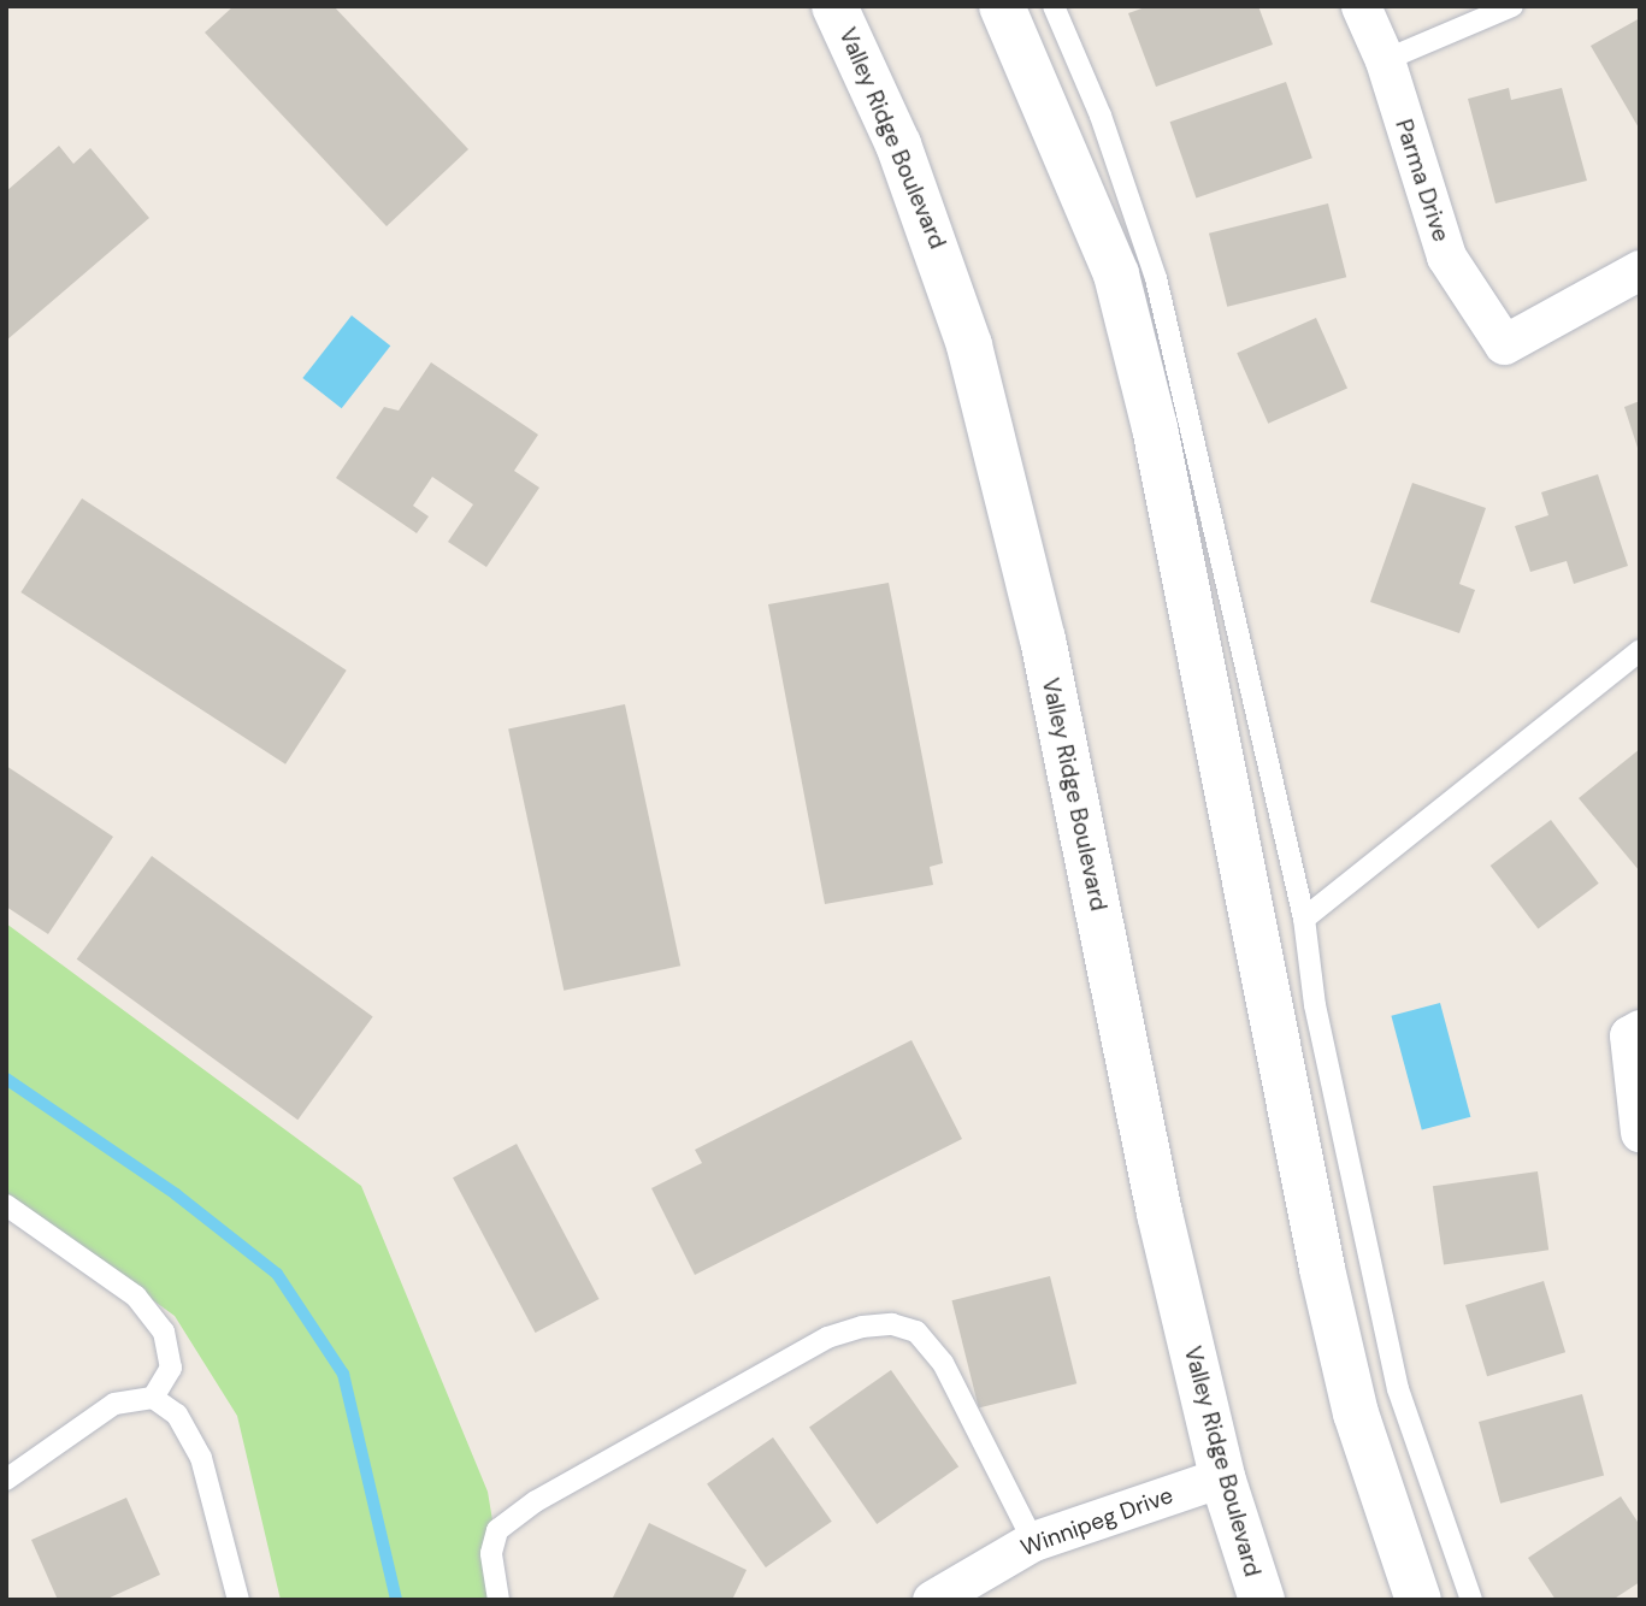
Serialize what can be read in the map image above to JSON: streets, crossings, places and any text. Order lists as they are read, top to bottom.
{
  "streets": {
    "main road": ["Valley Ridge Boulevard"],
    "street": ["Parma Drive", "Winnipeg Drive"]
  },
  "crossings": [
    ["Valley Ridge Boulevard", "Winnipeg Drive"]
  ]
}
